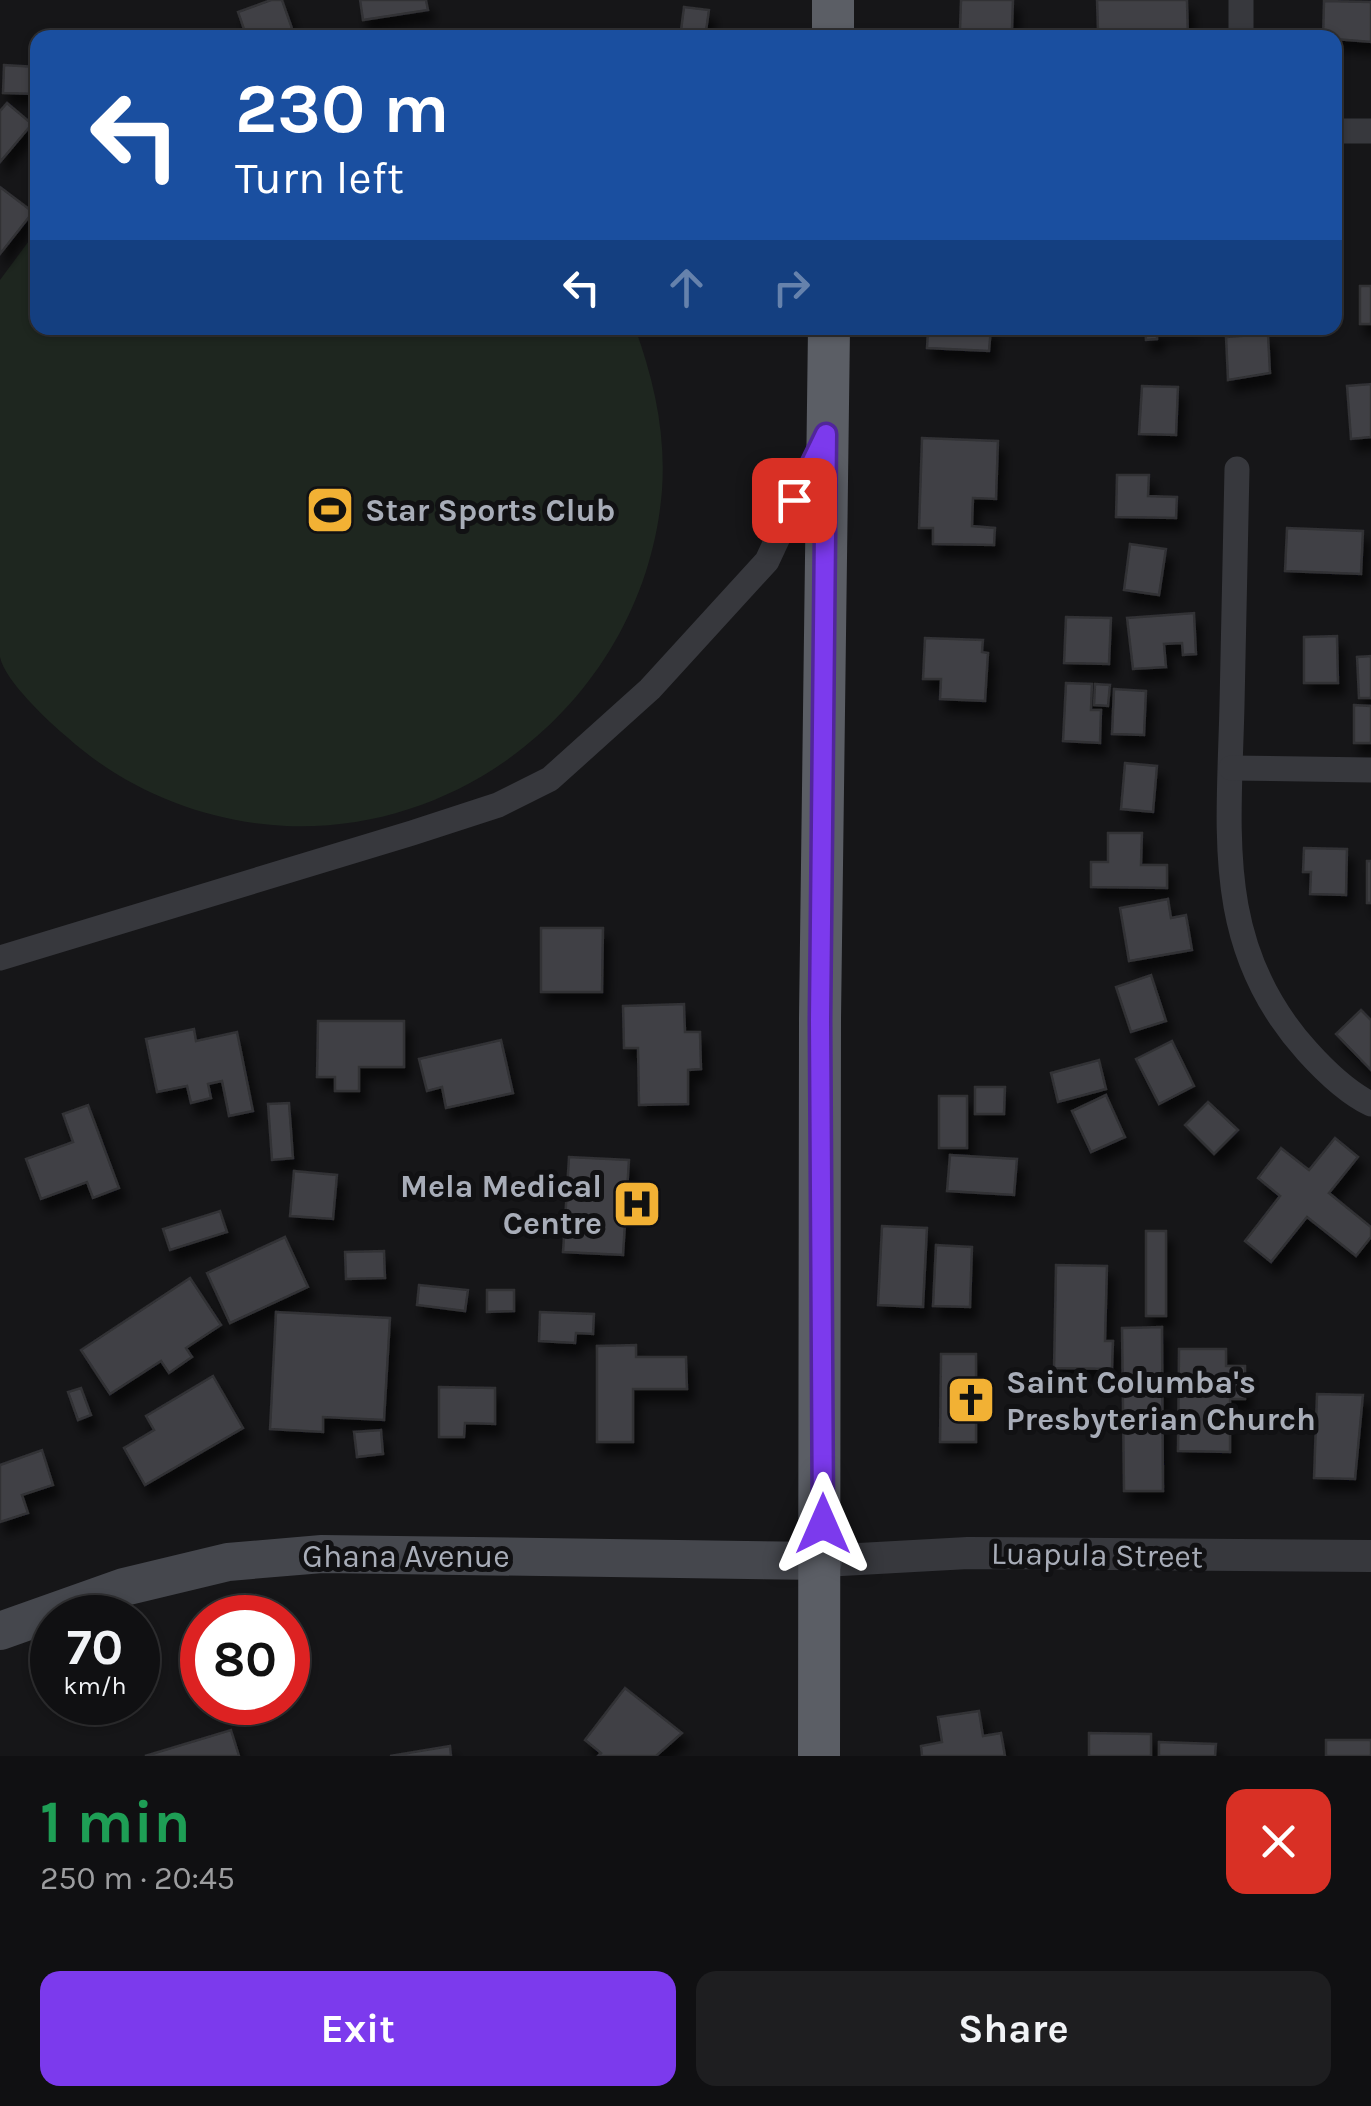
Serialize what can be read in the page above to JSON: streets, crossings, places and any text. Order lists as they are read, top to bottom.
{
  "streets": {
    "main road": ["Ghana Avenue"],
    "street": ["Luapula Street"]
  },
  "crossings": [
    ["Luapula Street", "Ghana Avenue"]
  ],
  "places": {
    "sports": ["Star Sports Club"],
    "hospital": ["Mela Medical Centre"],
    "church": ["Saint Columba's Presbyterian Church"]
  },
  "page": {
    "turn": ["230 m", "Turn left"],
    "speed": "70 km/h",
    "limit": "80",
    "heading": ["1 min", "250 m · 20:45"],
    "buttons": ["Exit", "Share"]
  }
}
